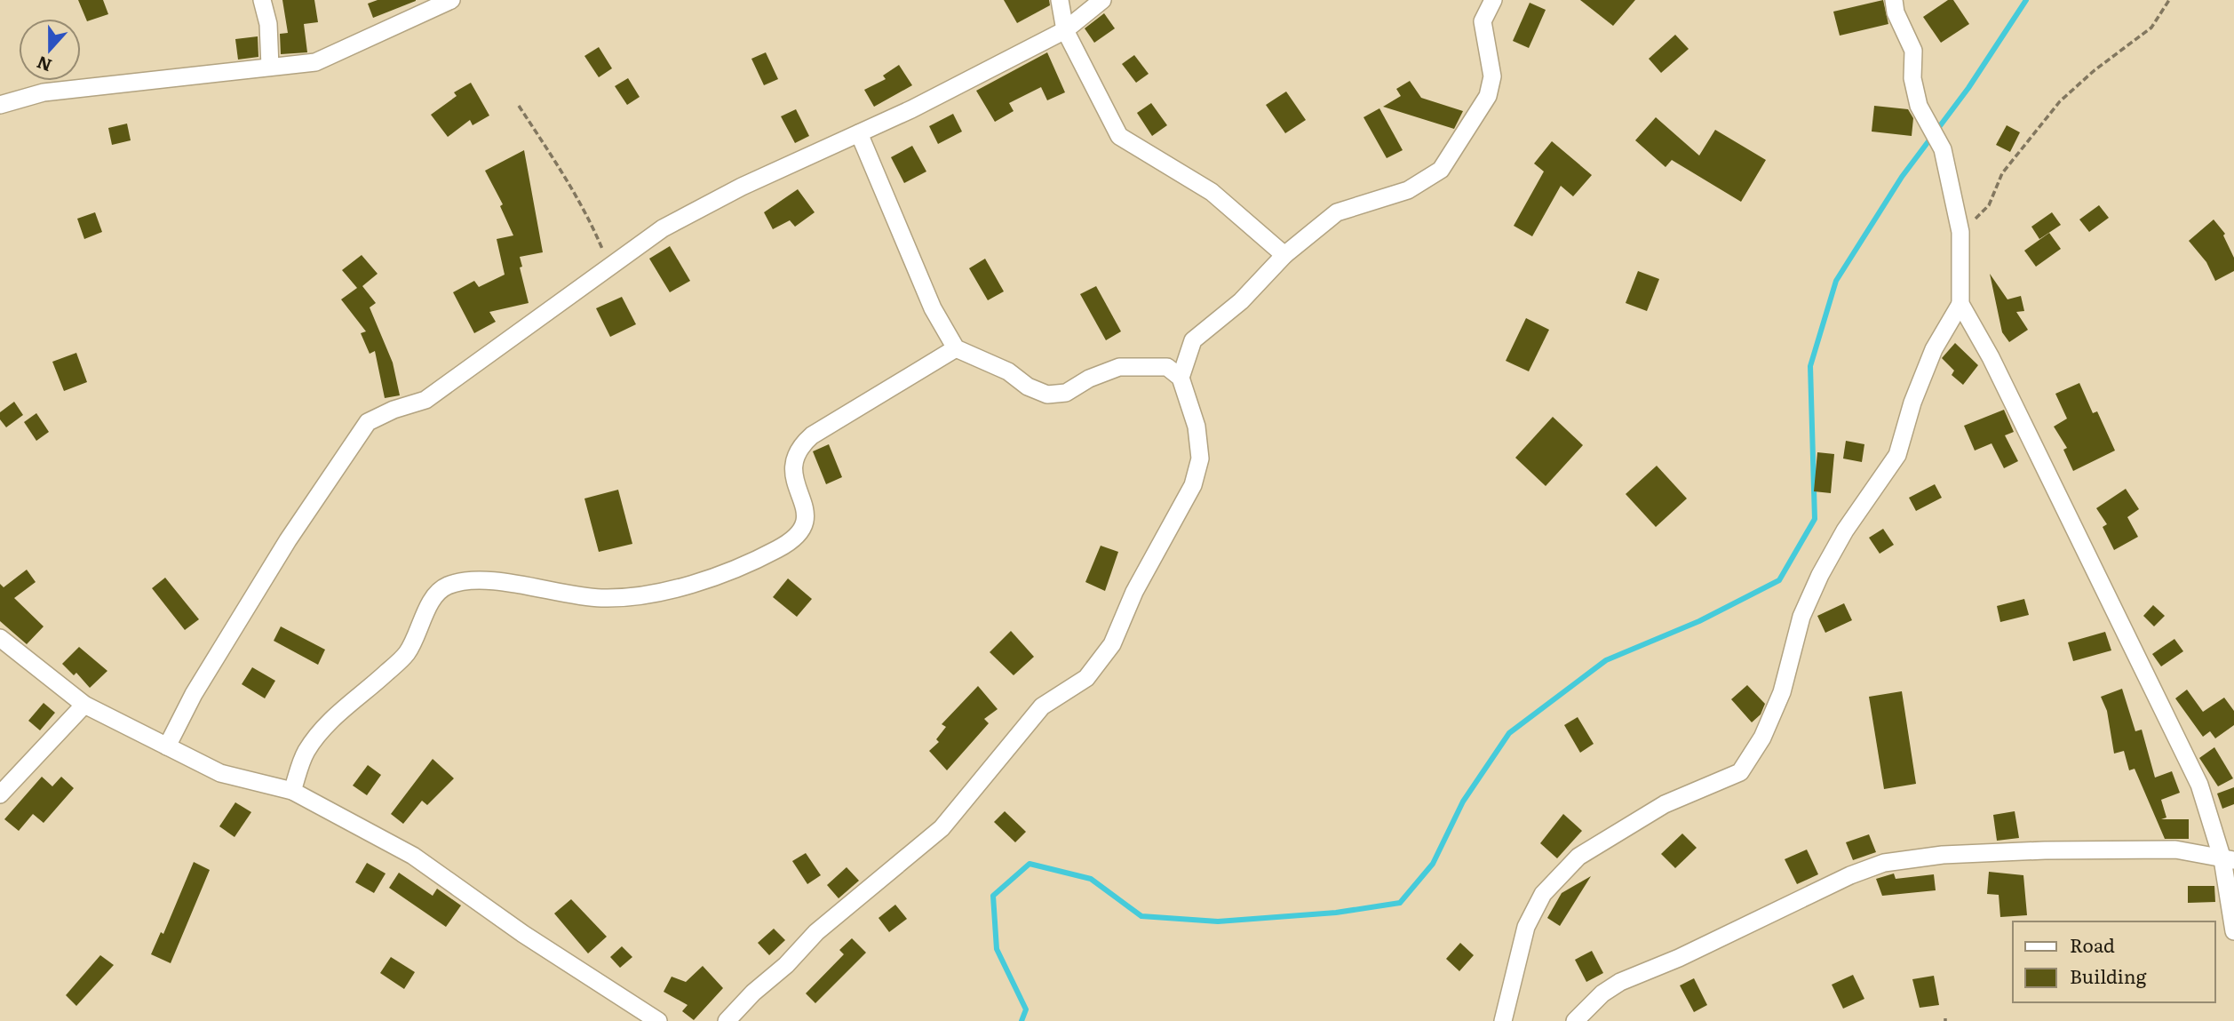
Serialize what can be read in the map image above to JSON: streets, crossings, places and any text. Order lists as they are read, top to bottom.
{
  "legend": ["Road", "Building"],
  "north": "bottom"
}
